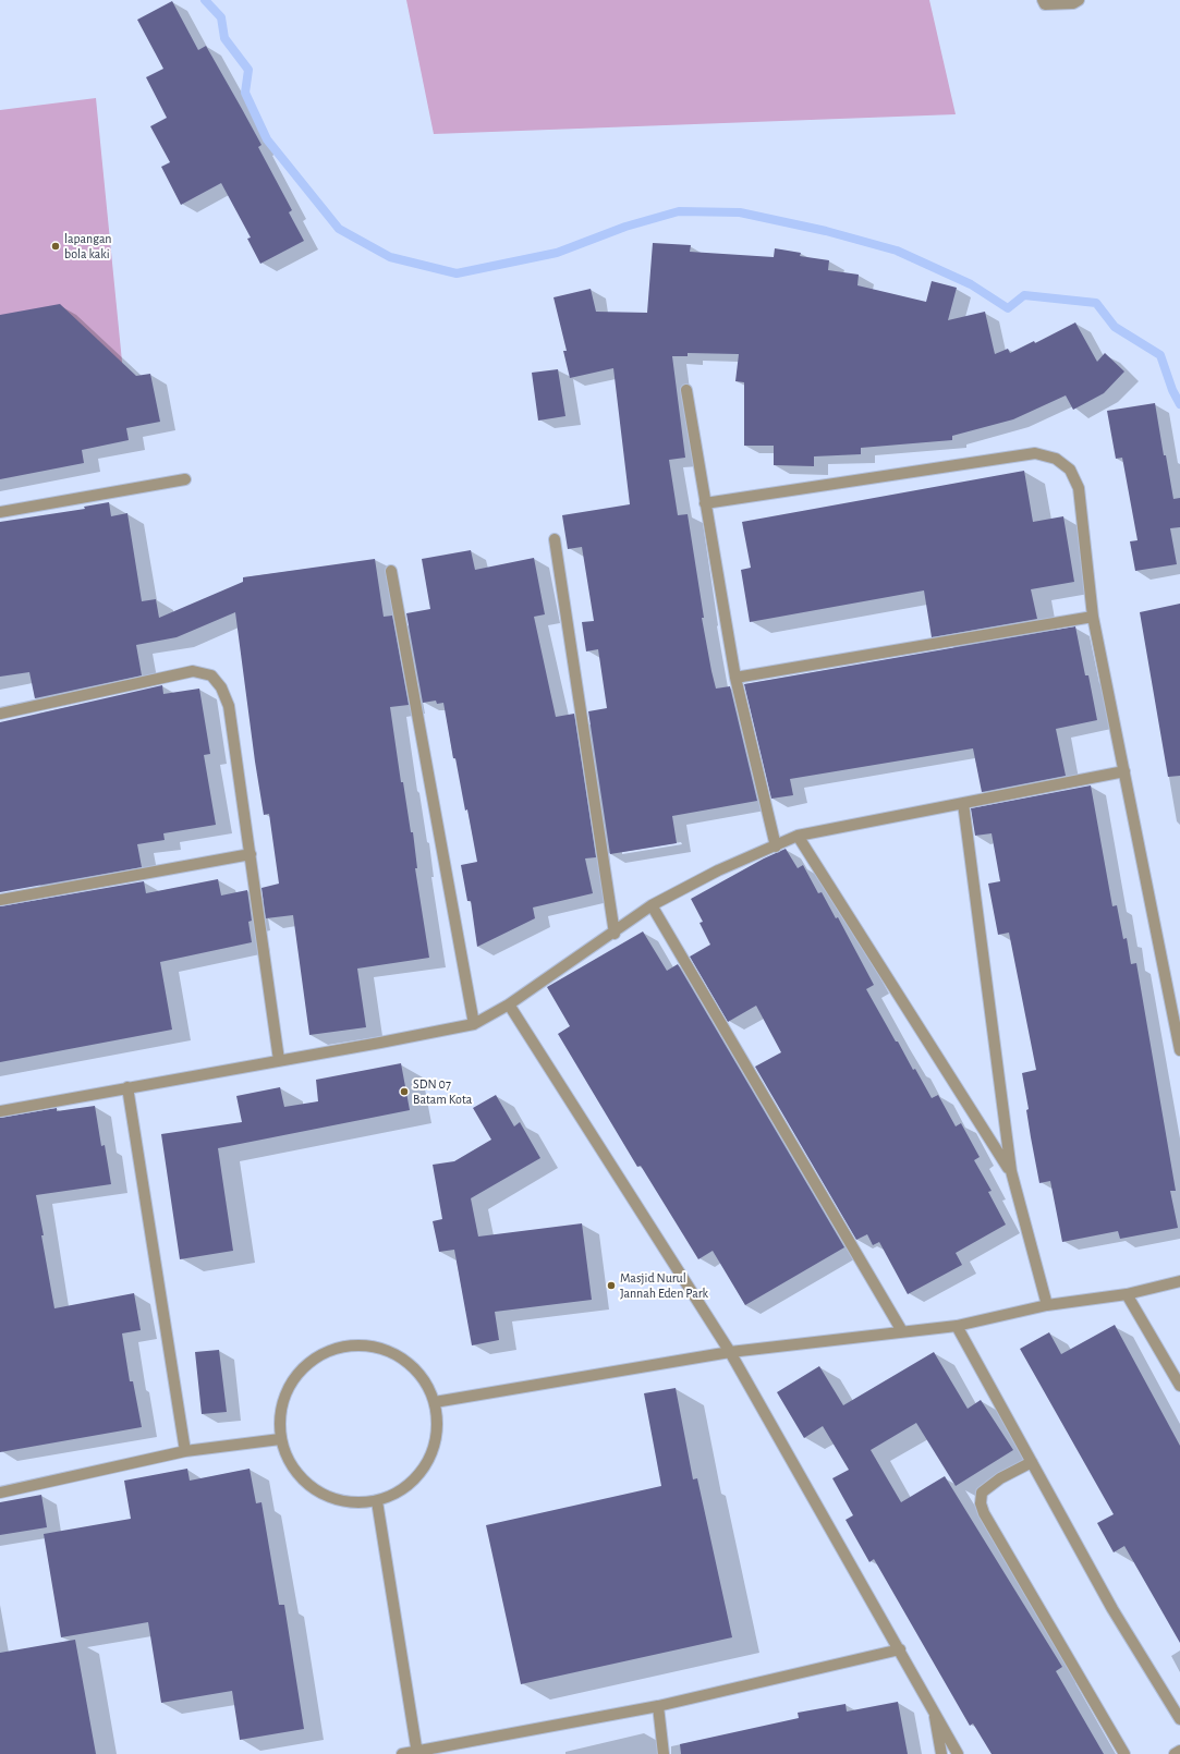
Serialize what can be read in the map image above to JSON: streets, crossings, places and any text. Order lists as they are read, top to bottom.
{
  "places": ["lapangan bola kaki", "SDN 07 Batam Kota", "Masjid Nurul Jannah Eden Park"]
}
